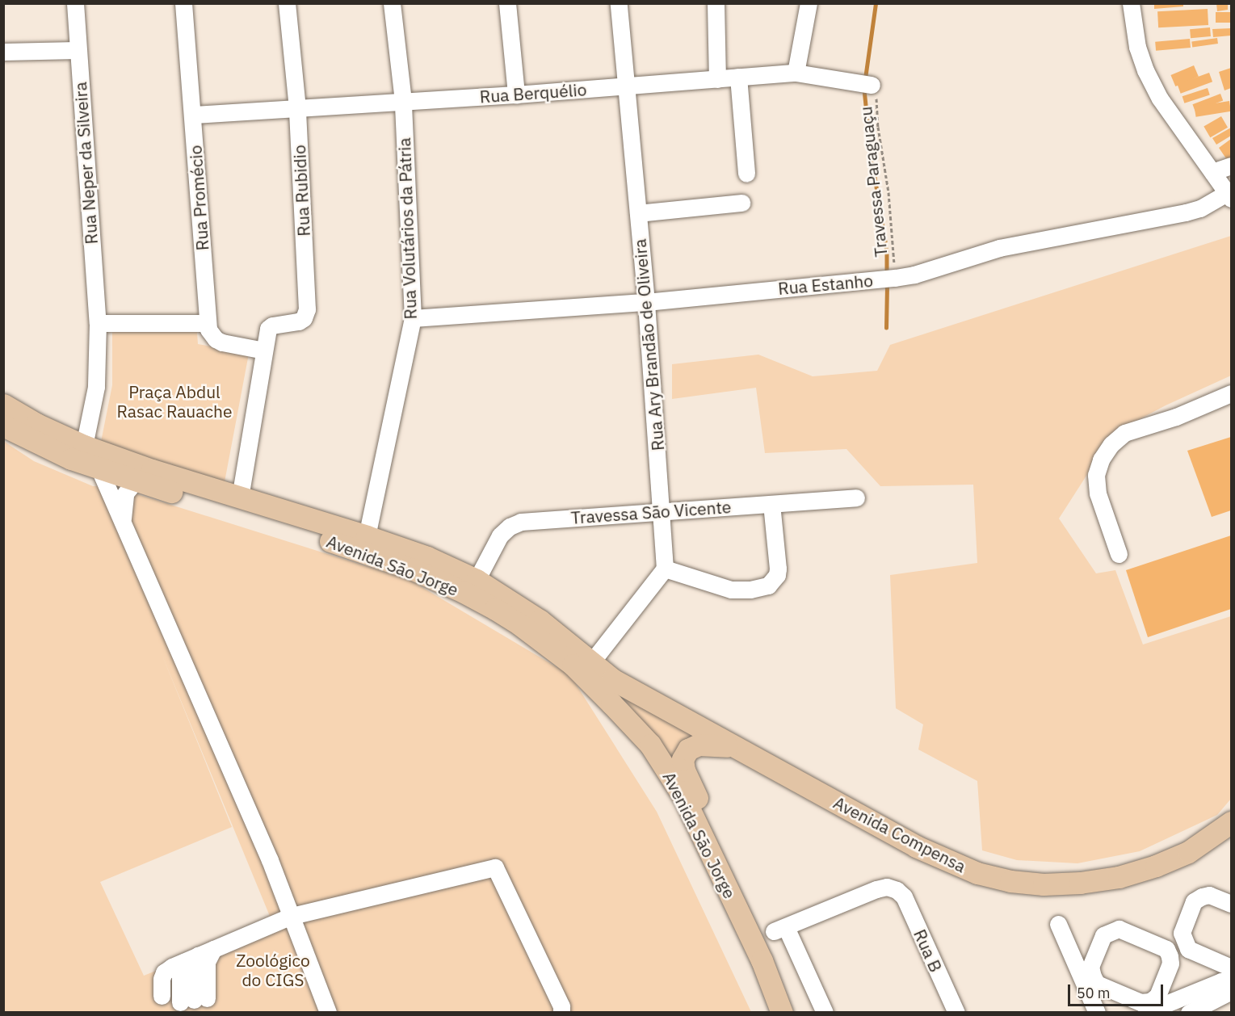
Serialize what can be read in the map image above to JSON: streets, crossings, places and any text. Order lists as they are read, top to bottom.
{
  "streets": {
    "main road": ["Avenida São Jorge", "Avenida Compensa"],
    "street": [
      "Rua Berquélio",
      "Rua Neper da Silveira",
      "Rua Rubidio",
      "Rua Promécio",
      "Rua Volutários da Pátria",
      "Rua Estanho",
      "Rua Ary Brandão de Oliveira",
      "Travessa São Vicente",
      "Rua B"
    ],
    "path": ["Travessa Paraguaçu"]
  },
  "crossings": [
    ["Rua Berquélio", "Travessa Paraguaçu"],
    ["Rua Berquélio", "Rua Rubidio"],
    ["Rua Berquélio", "Rua Promécio"],
    ["Rua Berquélio", "Rua Volutários da Pátria"],
    ["Rua Berquélio", "Rua Ary Brandão de Oliveira"],
    ["Rua Neper da Silveira", "Avenida São Jorge"],
    ["Travessa Paraguaçu", "Rua Estanho"],
    ["Rua Volutários da Pátria", "Rua Estanho"],
    ["Rua Volutários da Pátria", "Avenida São Jorge"],
    ["Rua Estanho", "Rua Ary Brandão de Oliveira"],
    ["Rua Ary Brandão de Oliveira", "Travessa São Vicente"],
    ["Travessa São Vicente", "Avenida São Jorge"],
    ["Avenida São Jorge", "Avenida Compensa"]
  ],
  "parks": ["Praça Abdul Rasac Rauache", "Zoológico do CIGS"],
  "scale_bar": "50 m"
}
